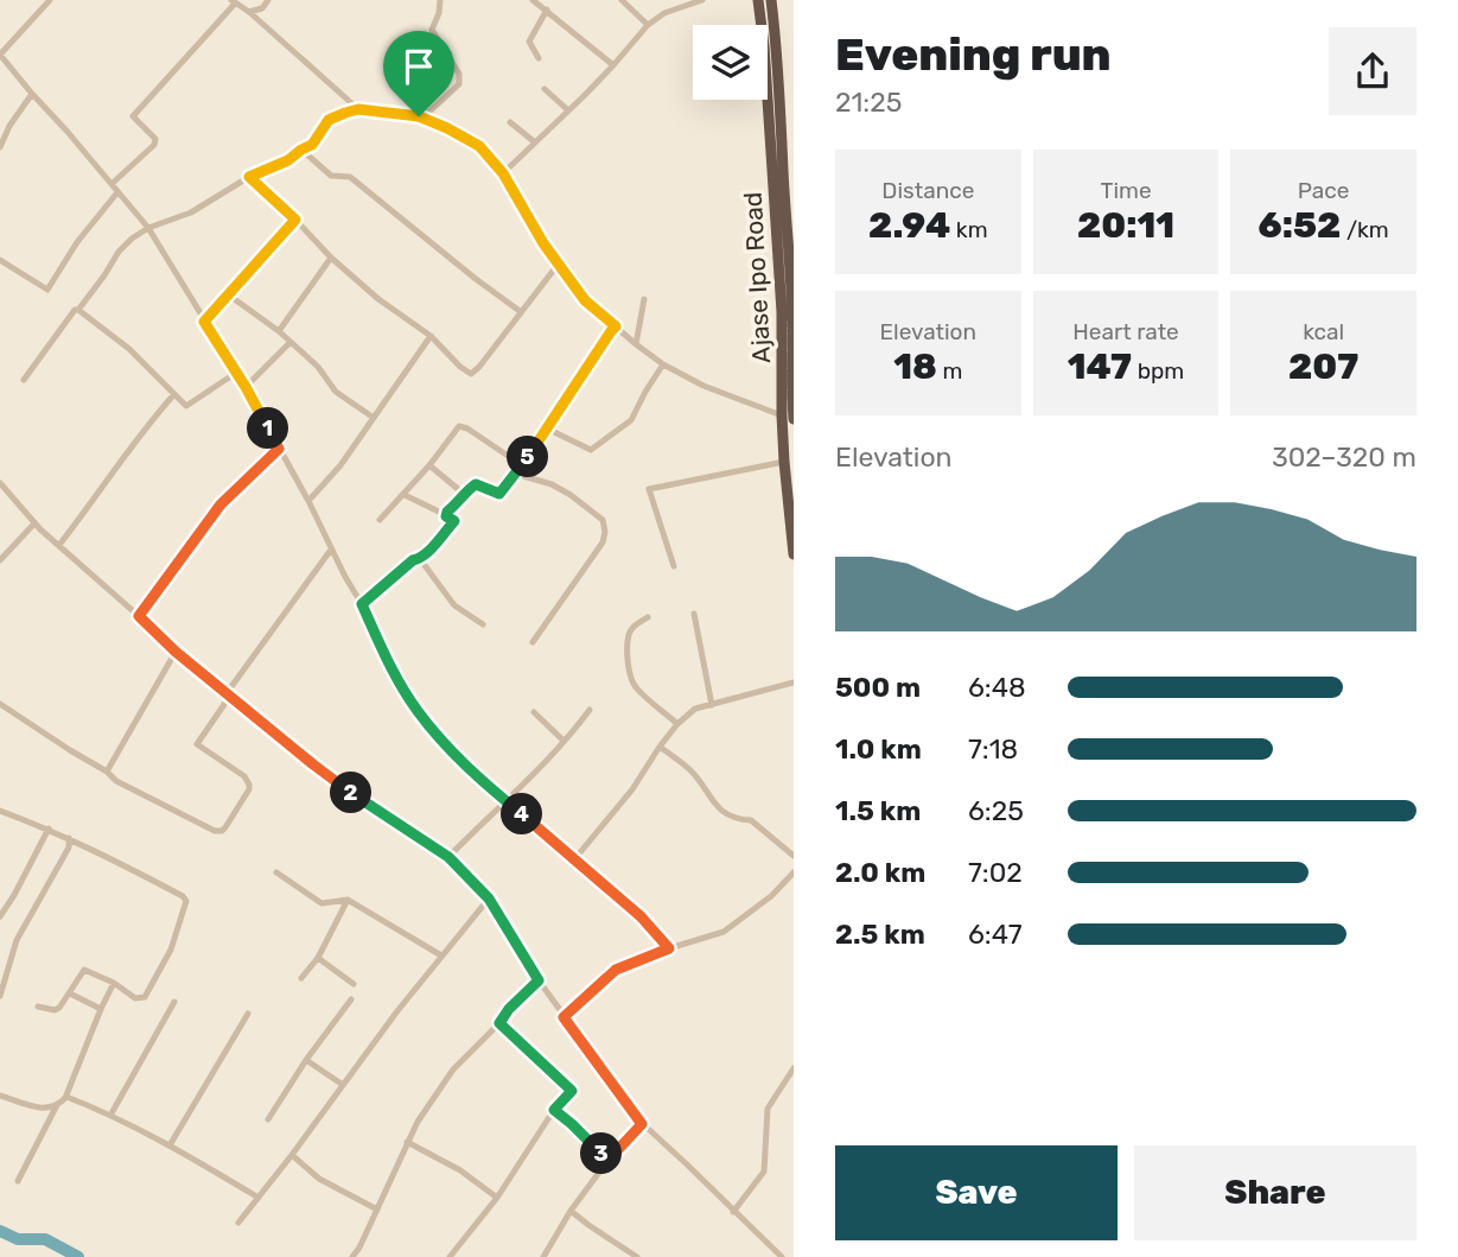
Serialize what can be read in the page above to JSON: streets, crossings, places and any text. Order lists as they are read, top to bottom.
{
  "streets": {
    "highway": ["Ajase Ipo Road"]
  },
  "page": {
    "heading": ["Evening run", "21:25"],
    "stats": [
      ["Distance", "2.94 km"],
      ["Time", "20:11"],
      ["Pace", "6:52 /km"],
      ["Elevation", "18 m"],
      ["Heart rate", "147 bpm"],
      ["kcal", "207"]
    ],
    "pins": [
      "1",
      "5",
      "2",
      "4",
      "3"
    ],
    "chart": ["Elevation", "302–320 m"],
    "list": [
      {
        "name": "500 m",
        "note": "6:48"
      },
      {
        "name": "1.0 km",
        "note": "7:18"
      },
      {
        "name": "1.5 km",
        "note": "6:25"
      },
      {
        "name": "2.0 km",
        "note": "7:02"
      },
      {
        "name": "2.5 km",
        "note": "6:47"
      }
    ],
    "buttons": ["Save", "Share"]
  }
}
